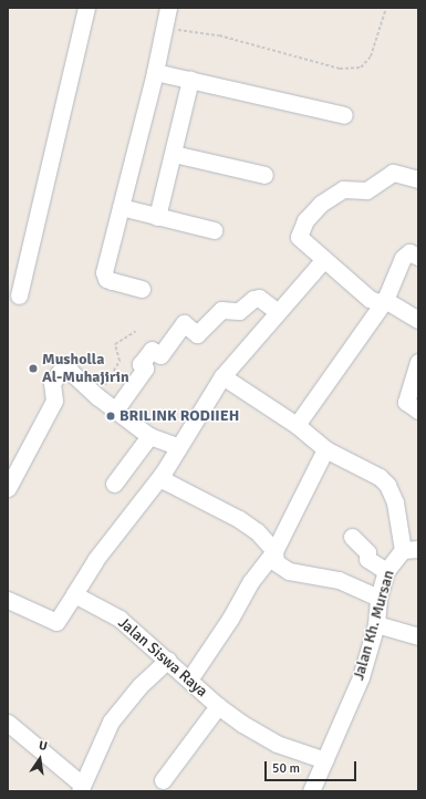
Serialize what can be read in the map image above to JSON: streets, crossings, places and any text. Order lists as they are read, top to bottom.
{
  "streets": {
    "street": ["Jalan Kh. Mursan", "Jalan Siswa Raya"]
  },
  "crossings": [
    ["Jalan Kh. Mursan", "Jalan Siswa Raya"]
  ],
  "places": ["Musholla Al-Muhajirin", "BRILINK RODIIEH"],
  "scale_bar": "50 m",
  "north": "top"
}
